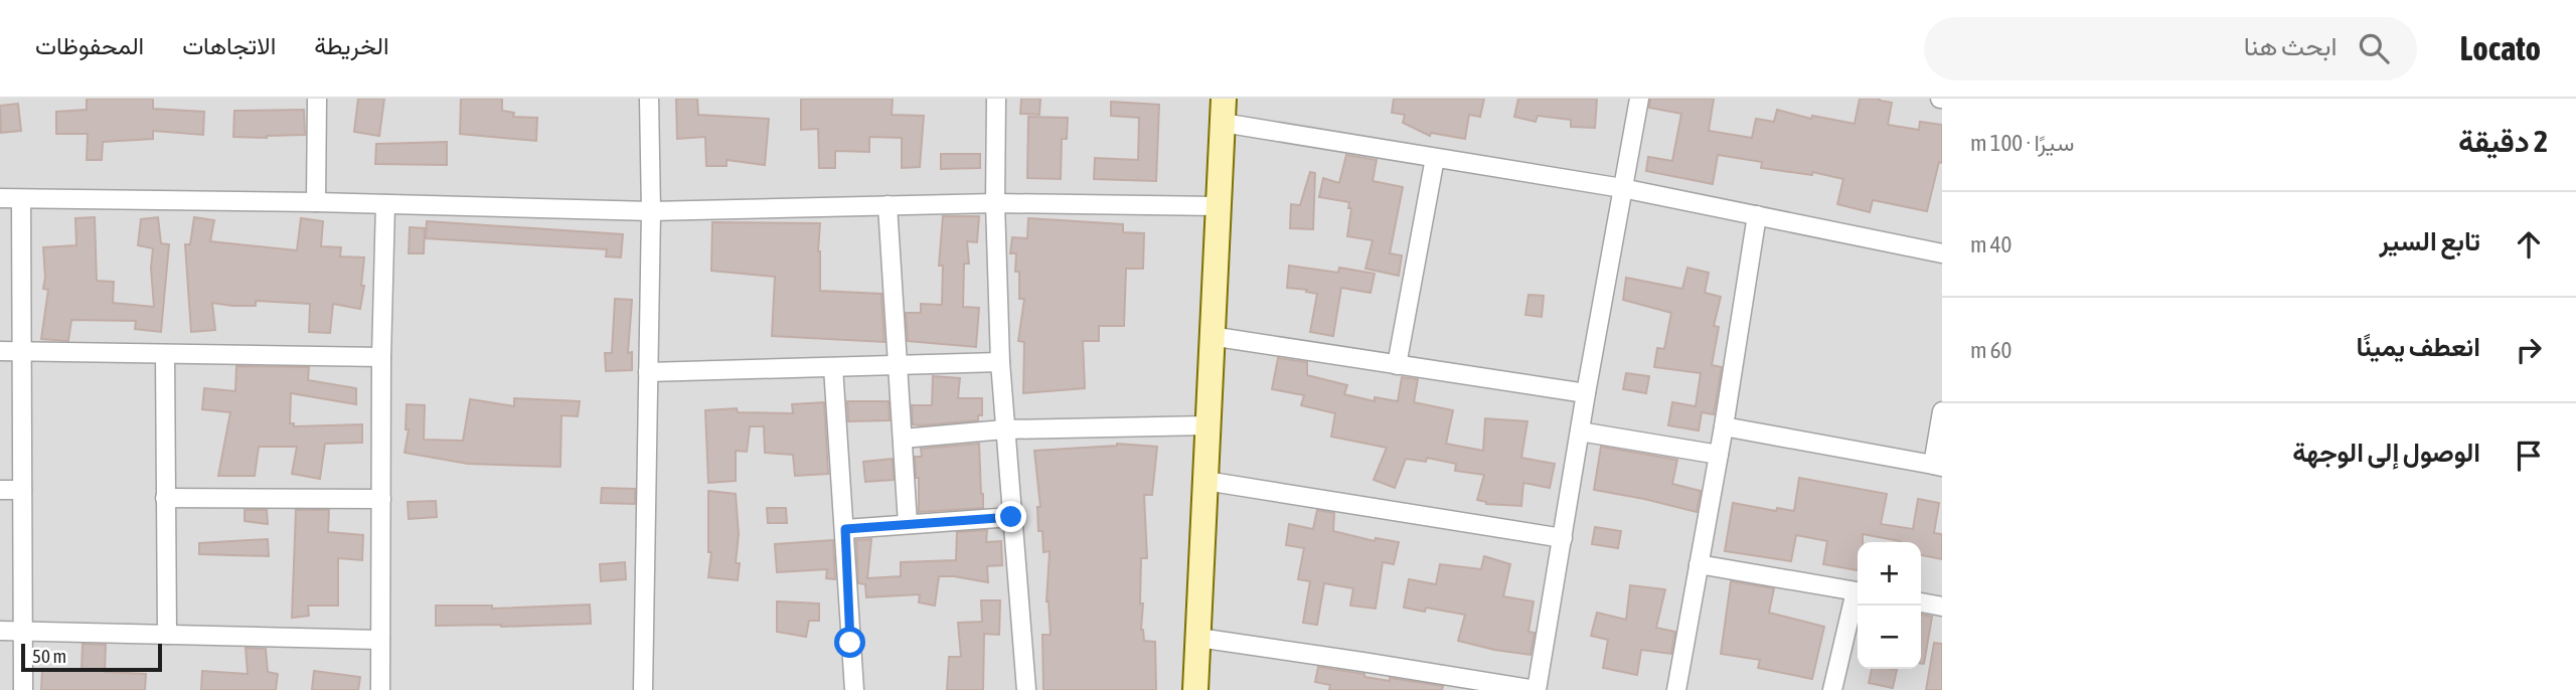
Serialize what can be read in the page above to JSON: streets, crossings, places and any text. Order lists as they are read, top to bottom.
{
  "scale_bar": "50 m",
  "page": {
    "header": "Locato",
    "search": "ابحث هنا",
    "nav": ["الخريطة", "الاتجاهات", "المحفوظات"],
    "heading": ["2 دقيقة", "سيرًا · 100 m"],
    "list": [
      ["تابع السير", "40 m"],
      ["انعطف يمينًا", "60 m"],
      "الوصول إلى الوجهة"
    ],
    "map_buttons": ["+", "−"],
    "scale": "50 m"
  }
}
